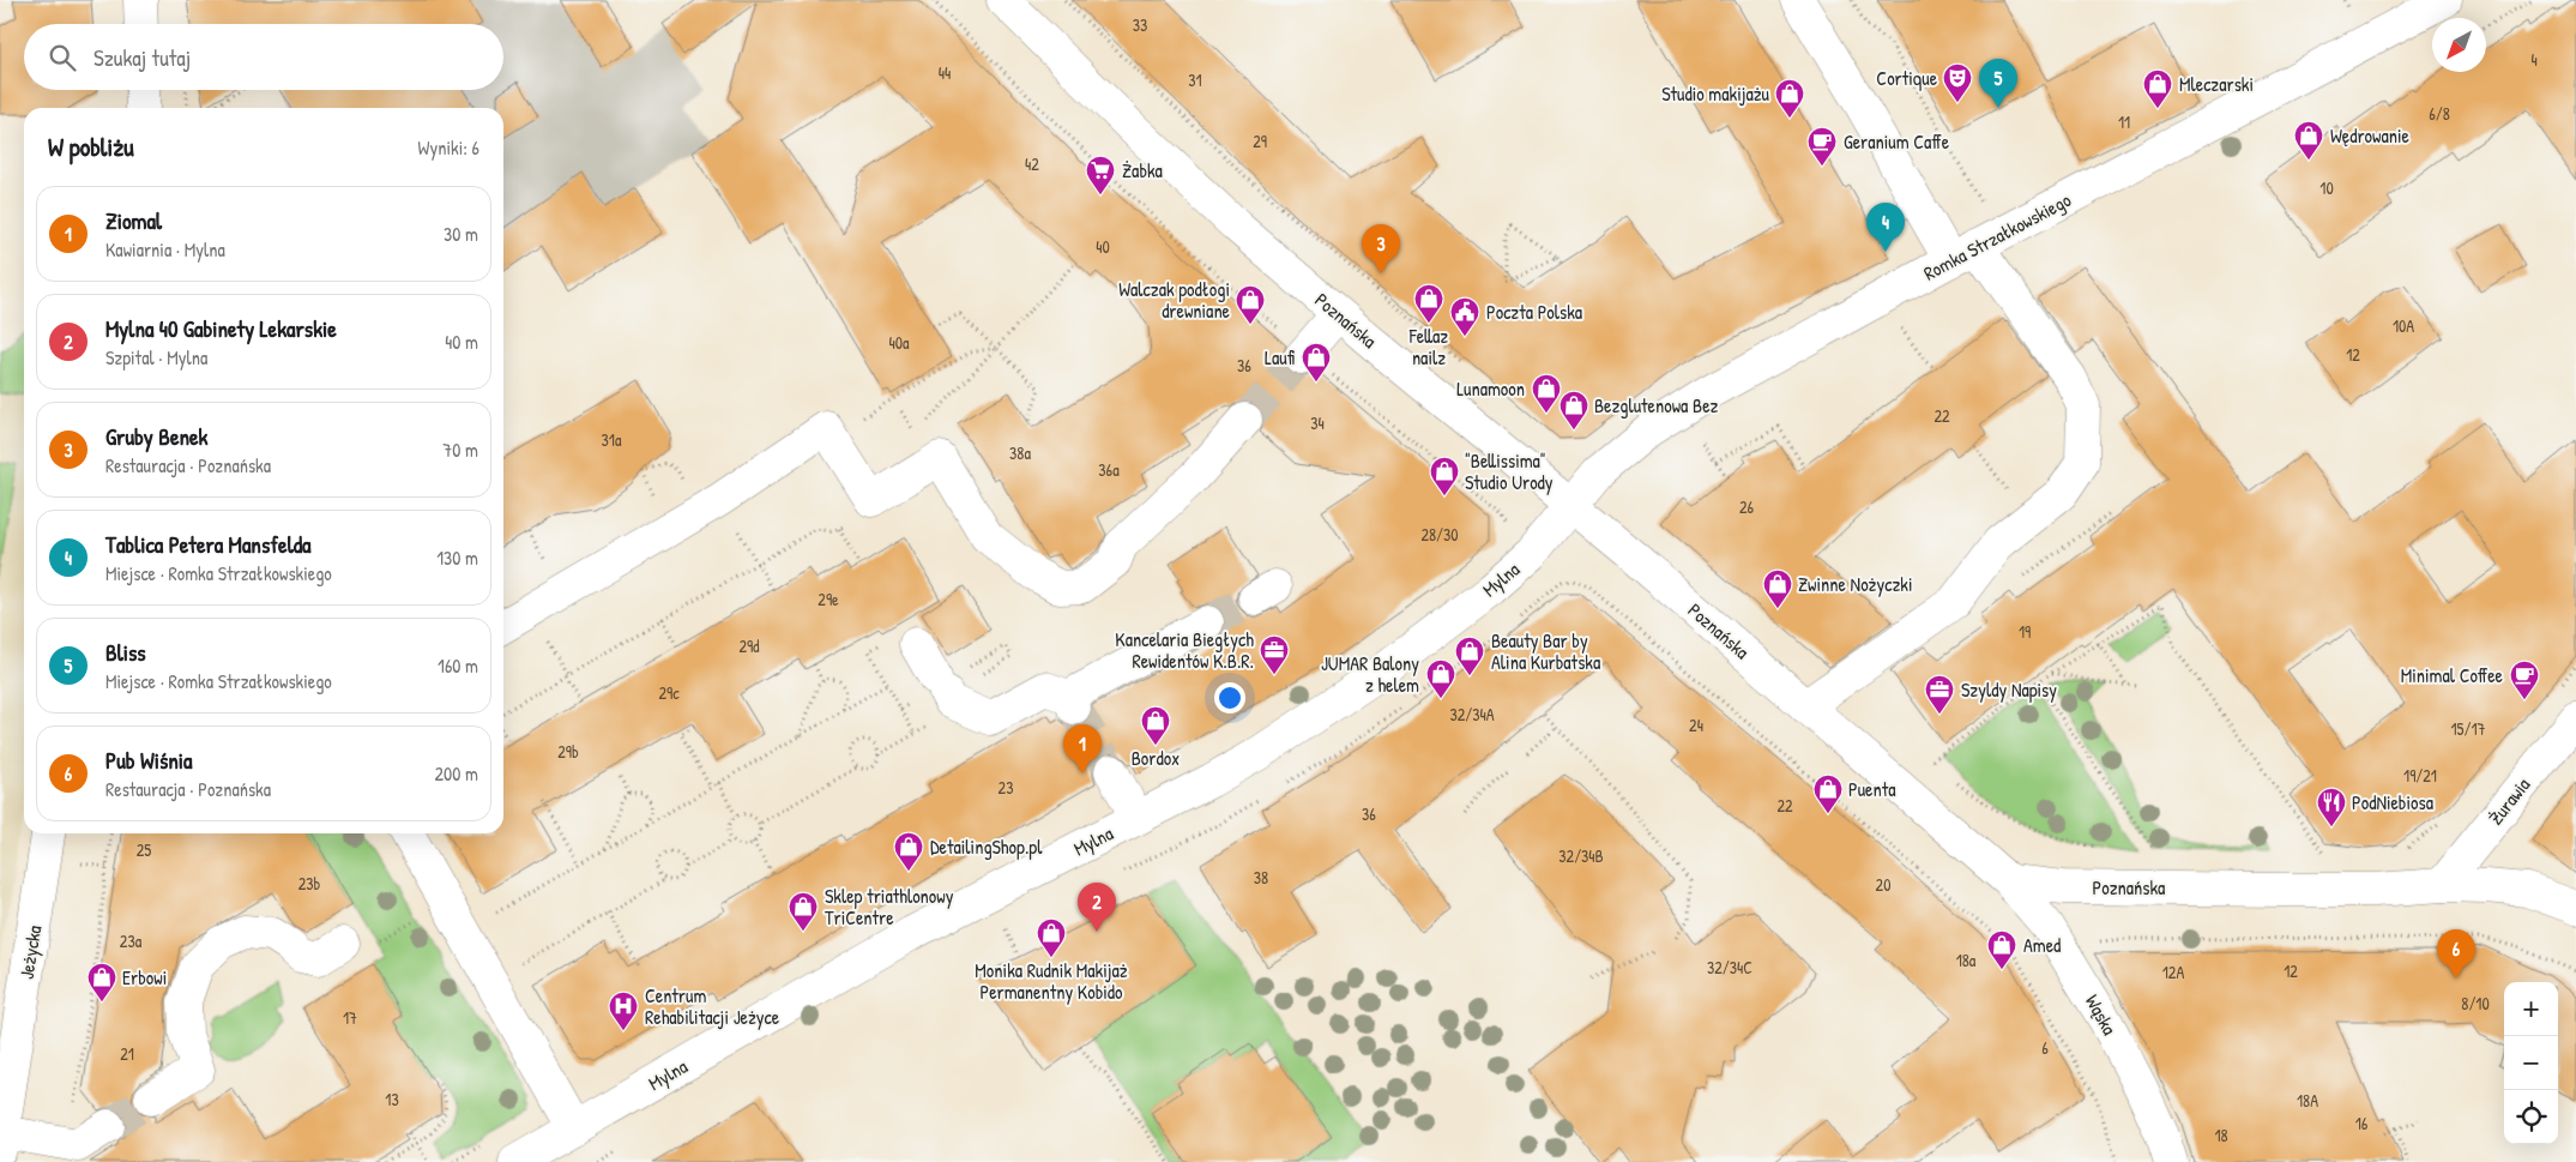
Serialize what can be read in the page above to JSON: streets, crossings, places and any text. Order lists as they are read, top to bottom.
{
  "streets": {
    "street": [
      "Romka Strzałkowskiego",
      "Poznańska",
      "Mylna",
      "Żurawia",
      "Jeżycka",
      "Wąska"
    ]
  },
  "crossings": [
    ["Romka Strzałkowskiego", "Poznańska"],
    ["Romka Strzałkowskiego", "Mylna"],
    ["Poznańska", "Mylna"],
    ["Poznańska", "Żurawia"],
    ["Poznańska", "Wąska"]
  ],
  "places": {
    "theatre": ["Cortique"],
    "shop": [
      "Mleczarski",
      "Studio makijażu",
      "Wędrowanie",
      "Fellaz nailz",
      "Walczak podłogi drewniane",
      "Laufi",
      "Lunamoon",
      "Bezglutenowa Bez",
      "\"Bellissima\" Studio Urody",
      "Zwinne Nożyczki",
      "Beauty Bar by Alina Kurbatska",
      "JUMAR Balony z helem",
      "Bordox",
      "Puenta",
      "DetailingShop.pl",
      "Sklep triathlonowy TriCentre",
      "Monika Rudnik Makijaż Permanentny Kobido",
      "Amed",
      "Erbowi"
    ],
    "cafe": ["Geranium Caffe", "Minimal Coffee"],
    "supermarket": ["Żabka"],
    "public building": ["Poczta Polska"],
    "office": ["Kancelaria Biegłych Rewidentów K.B.R.", "Szyldy Napisy"],
    "restaurant": ["PodNiebiosa"],
    "hospital": ["Centrum Rehabilitacji Jeżyce"]
  },
  "house_numbers": [
    "33",
    "4",
    "44",
    "31",
    "6/8",
    "11",
    "29",
    "42",
    "10",
    "40",
    "10A",
    "40a",
    "12",
    "36",
    "22",
    "34",
    "31a",
    "38a",
    "36a",
    "26",
    "28/30",
    "29e",
    "19",
    "29d",
    "29c",
    "32/34A",
    "24",
    "15/17",
    "29b",
    "19/21",
    "23",
    "22",
    "36",
    "25",
    "32/34B",
    "38",
    "23b",
    "20",
    "23a",
    "18a",
    "32/34C",
    "12",
    "12A",
    "8/10",
    "17",
    "6",
    "21",
    "13",
    "18A",
    "16",
    "18"
  ],
  "north": "bottom left",
  "page": {
    "search": "Szukaj tutaj",
    "pins": [
      "5",
      "4",
      "3",
      "1",
      "2",
      "6"
    ],
    "heading": ["W pobliżu", "Wyniki: 6"],
    "list": [
      {
        "mark": "1",
        "name": "Ziomal",
        "note": "Kawiarnia · Mylna",
        "value": "30 m"
      },
      {
        "mark": "2",
        "name": "Mylna 40 Gabinety Lekarskie",
        "note": "Szpital · Mylna",
        "value": "40 m"
      },
      {
        "mark": "3",
        "name": "Gruby Benek",
        "note": "Restauracja · Poznańska",
        "value": "70 m"
      },
      {
        "mark": "4",
        "name": "Tablica Petera Mansfelda",
        "note": "Miejsce · Romka Strzałkowskiego",
        "value": "130 m"
      },
      {
        "mark": "5",
        "name": "Bliss",
        "note": "Miejsce · Romka Strzałkowskiego",
        "value": "160 m"
      },
      {
        "mark": "6",
        "name": "Pub Wiśnia",
        "note": "Restauracja · Poznańska",
        "value": "200 m"
      }
    ],
    "map_buttons": ["+", "−"]
  }
}
